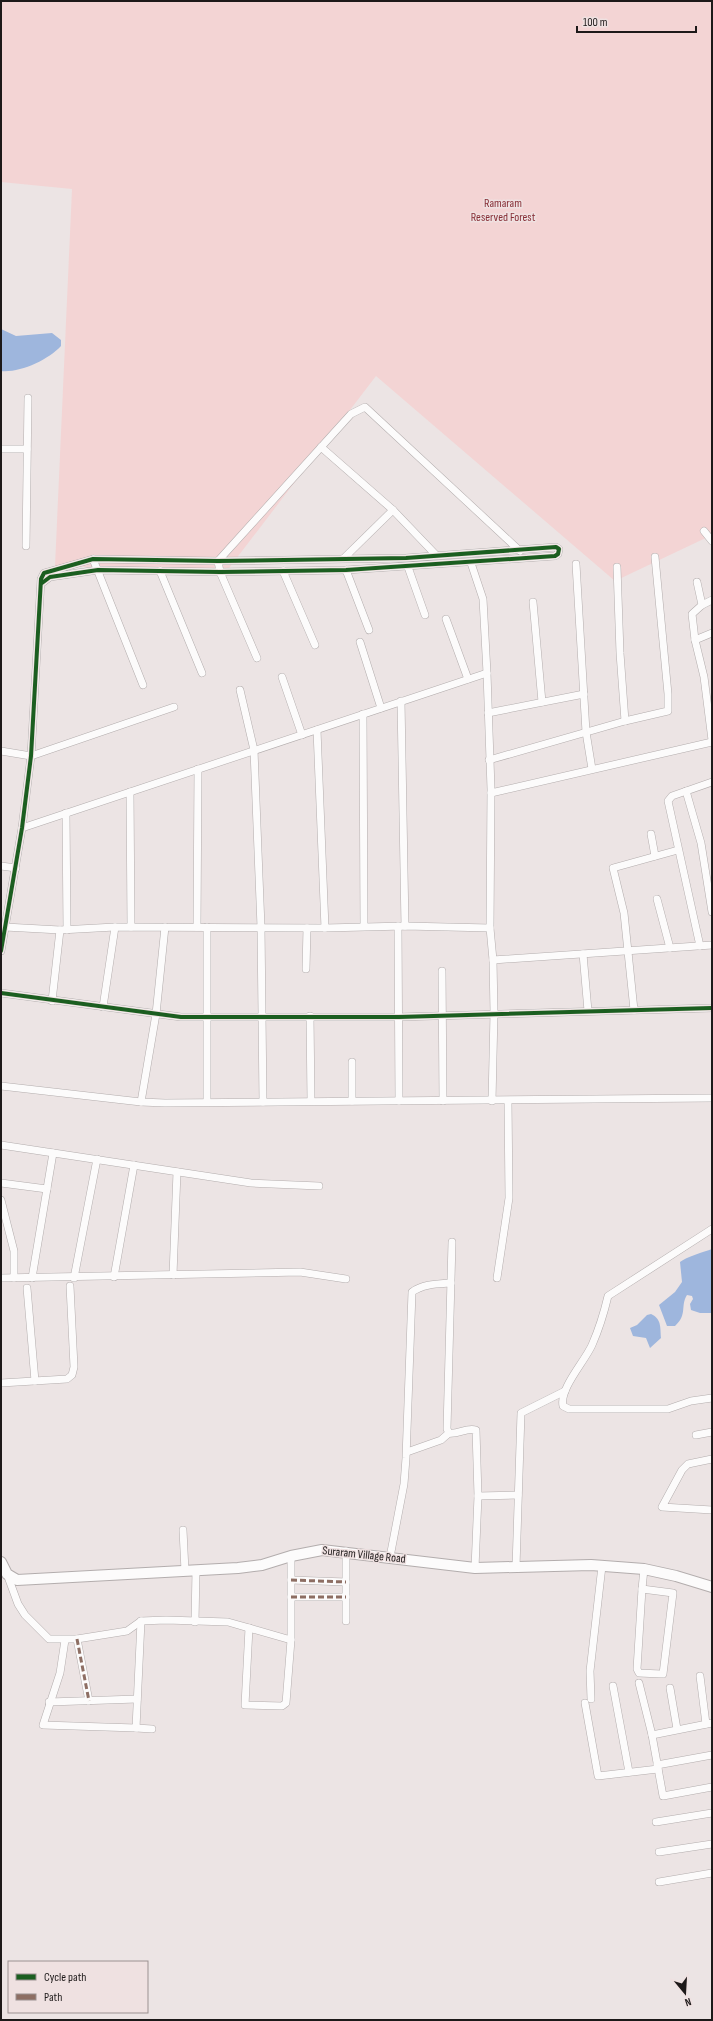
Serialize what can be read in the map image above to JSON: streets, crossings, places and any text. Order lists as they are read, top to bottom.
{
  "streets": {
    "main road": ["Suraram Village Road"]
  },
  "parks": ["Ramaram Reserved Forest"],
  "legend": ["Cycle path", "Path"],
  "scale_bar": "100 m",
  "north": "bottom"
}
